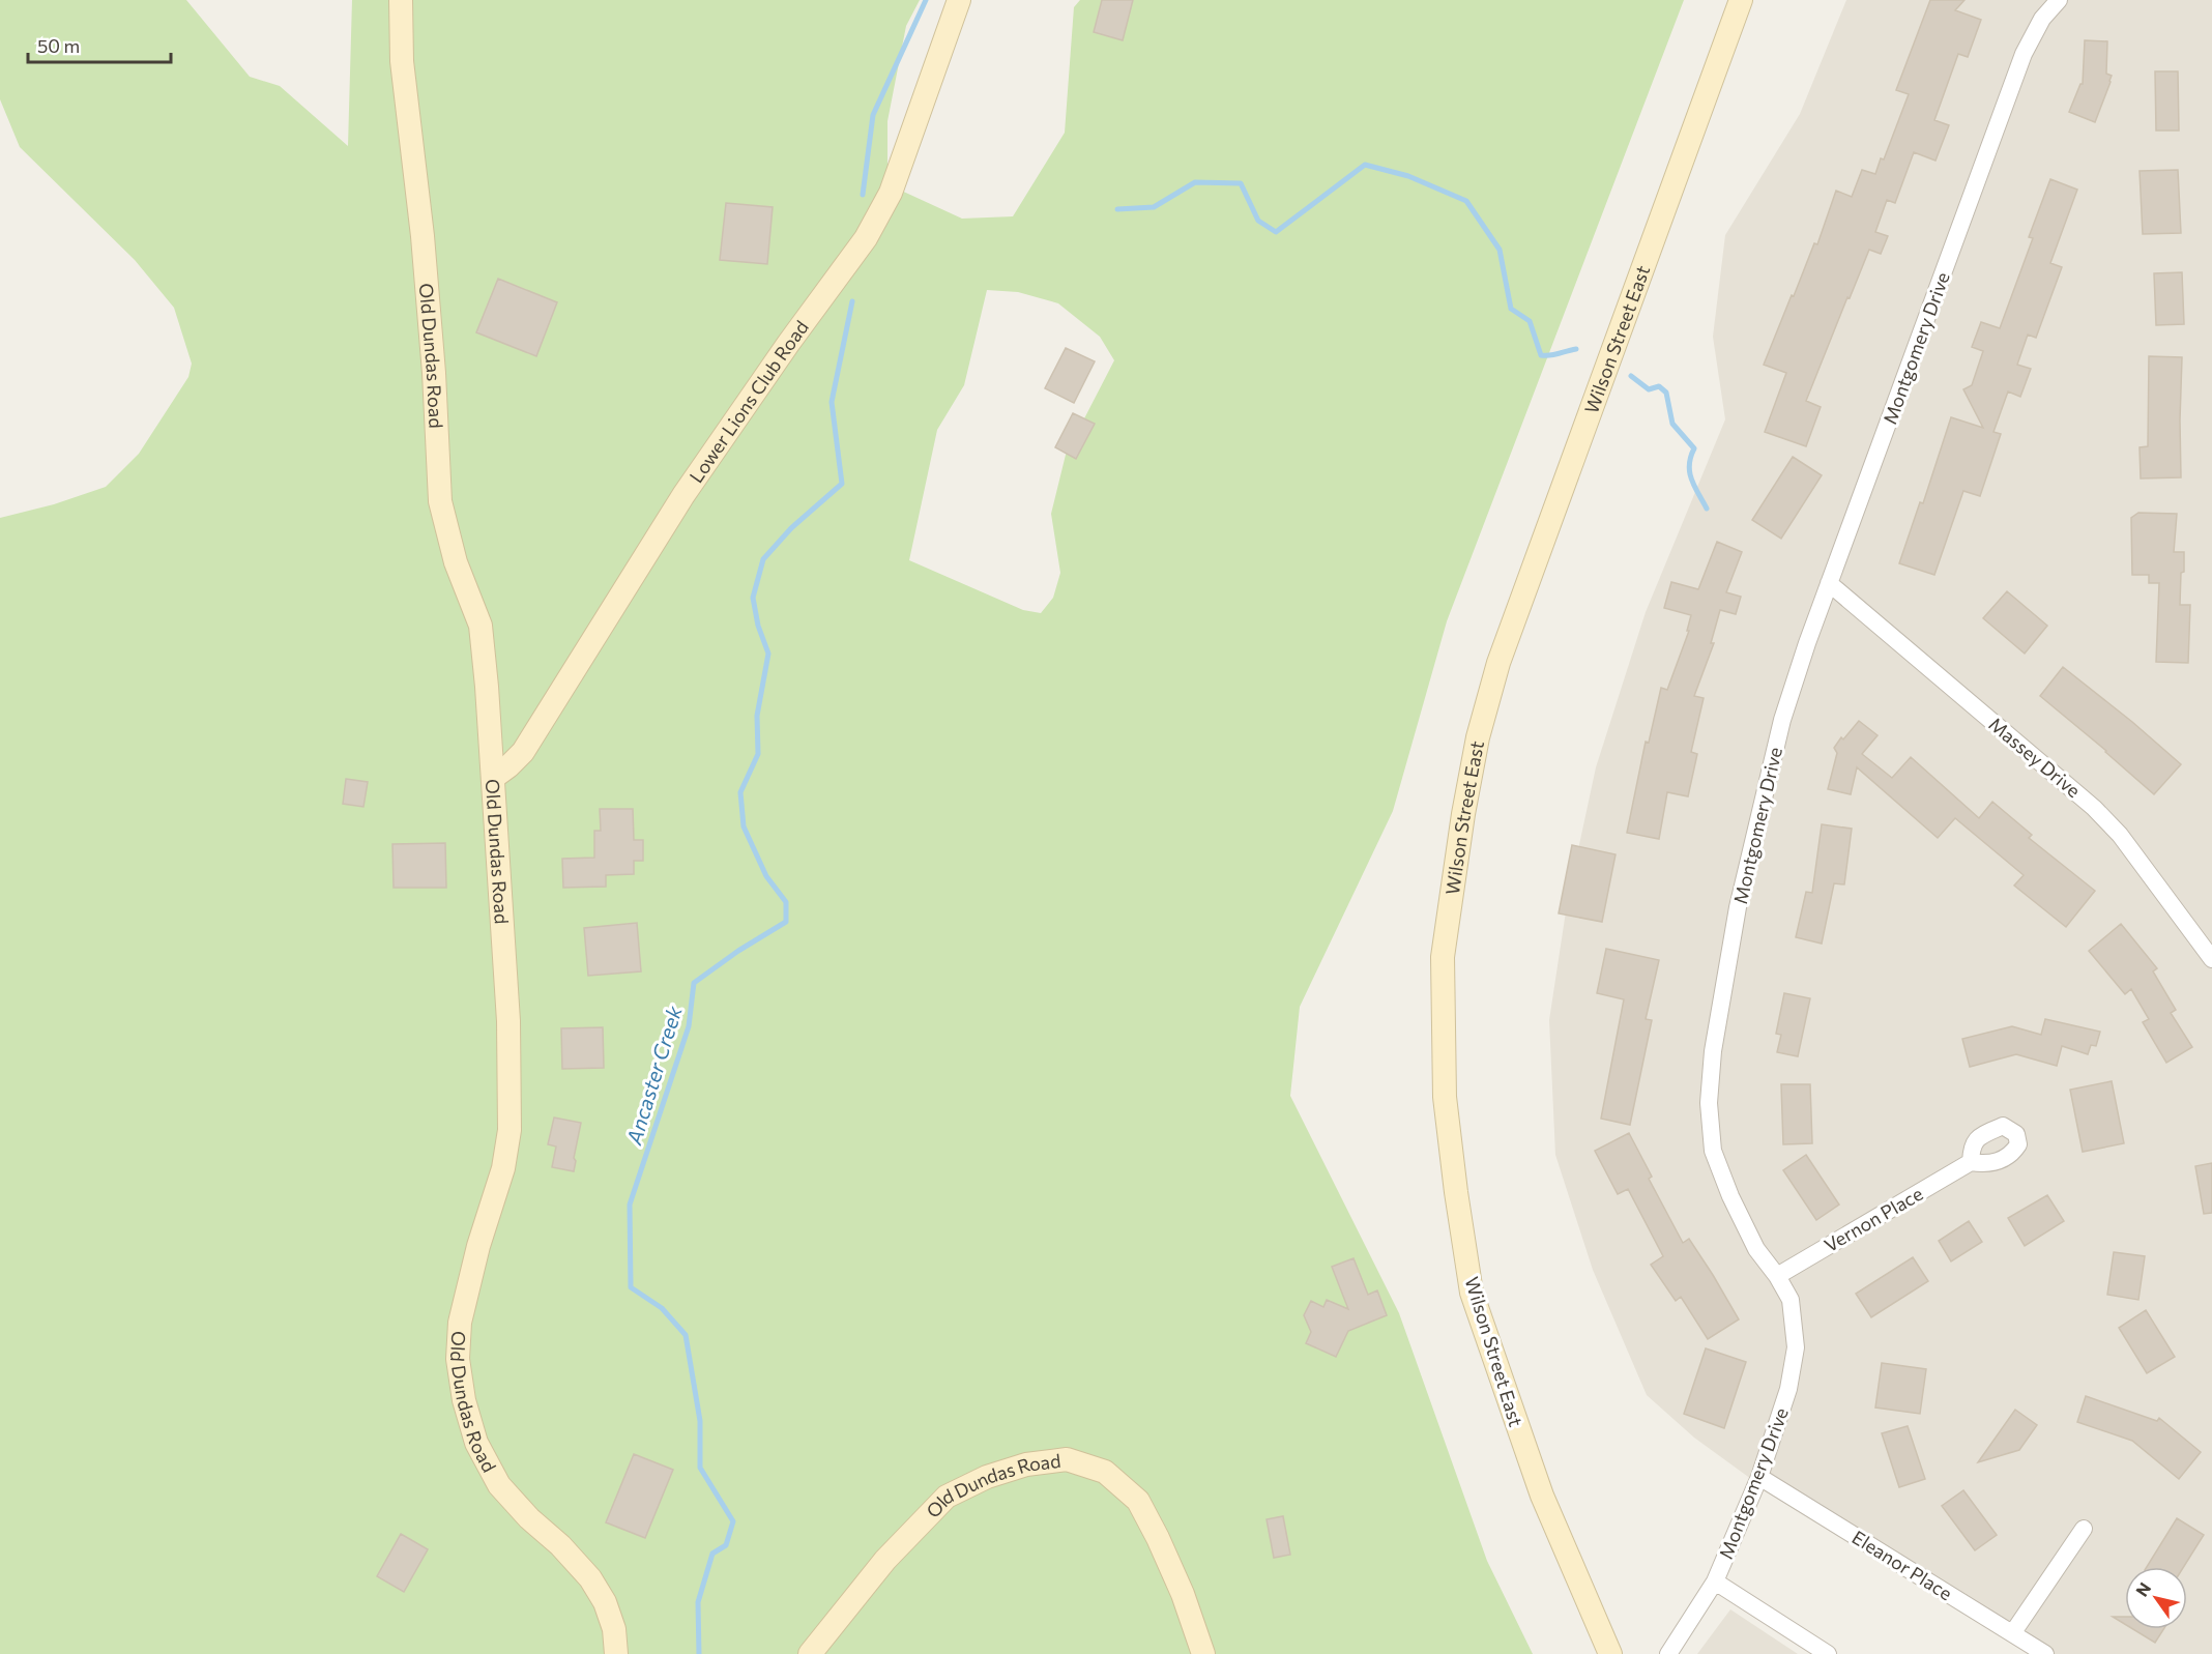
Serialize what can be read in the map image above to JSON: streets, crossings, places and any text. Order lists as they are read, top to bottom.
{
  "streets": {
    "street": [
      "Wilson Street East",
      "Montgomery Drive",
      "Old Dundas Road",
      "Lower Lions Club Road",
      "Massey Drive",
      "Vernon Place",
      "Eleanor Place"
    ]
  },
  "crossings": [
    ["Montgomery Drive", "Massey Drive"],
    ["Montgomery Drive", "Vernon Place"],
    ["Montgomery Drive", "Eleanor Place"],
    ["Old Dundas Road", "Lower Lions Club Road"]
  ],
  "water": ["Ancaster Creek"],
  "scale_bar": "50 m",
  "north": "top left"
}
